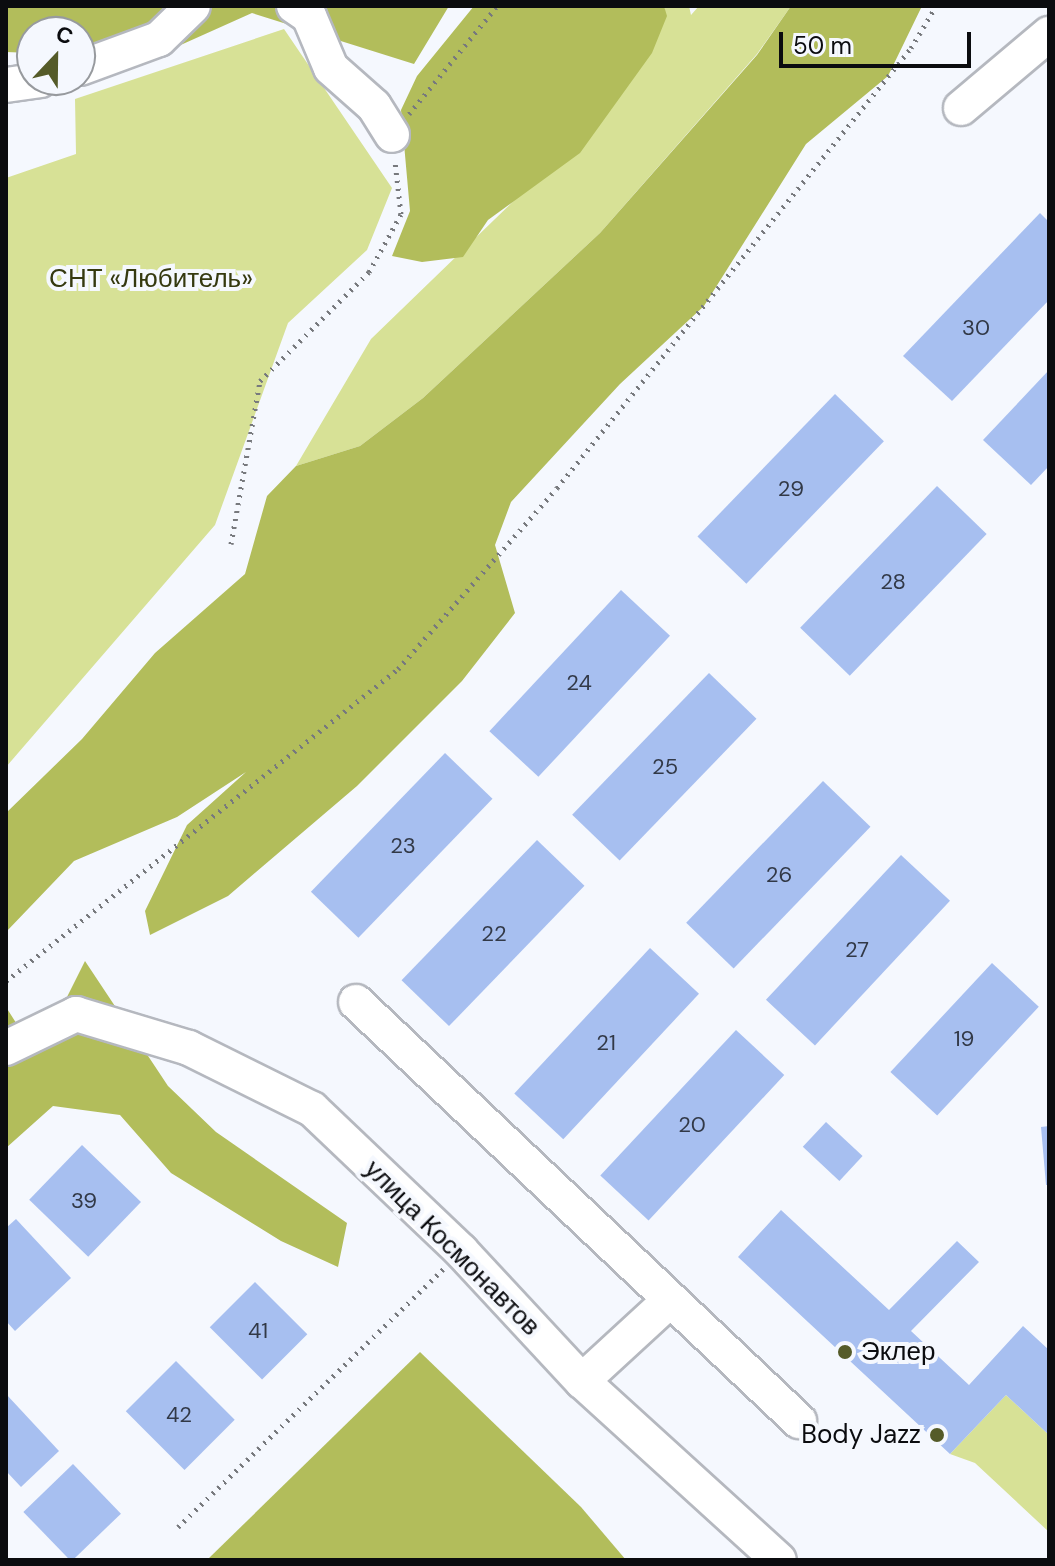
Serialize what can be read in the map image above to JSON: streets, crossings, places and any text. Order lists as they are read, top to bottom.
{
  "streets": {
    "street": ["улица Космонавтов"]
  },
  "parks": ["СНТ «Любитель»"],
  "places": ["Эклер", "Body Jazz"],
  "house_numbers": [
    "30",
    "29",
    "28",
    "24",
    "25",
    "23",
    "26",
    "22",
    "27",
    "19",
    "21",
    "20",
    "39",
    "41",
    "42"
  ],
  "scale_bar": "50 m",
  "north": "top"
}
